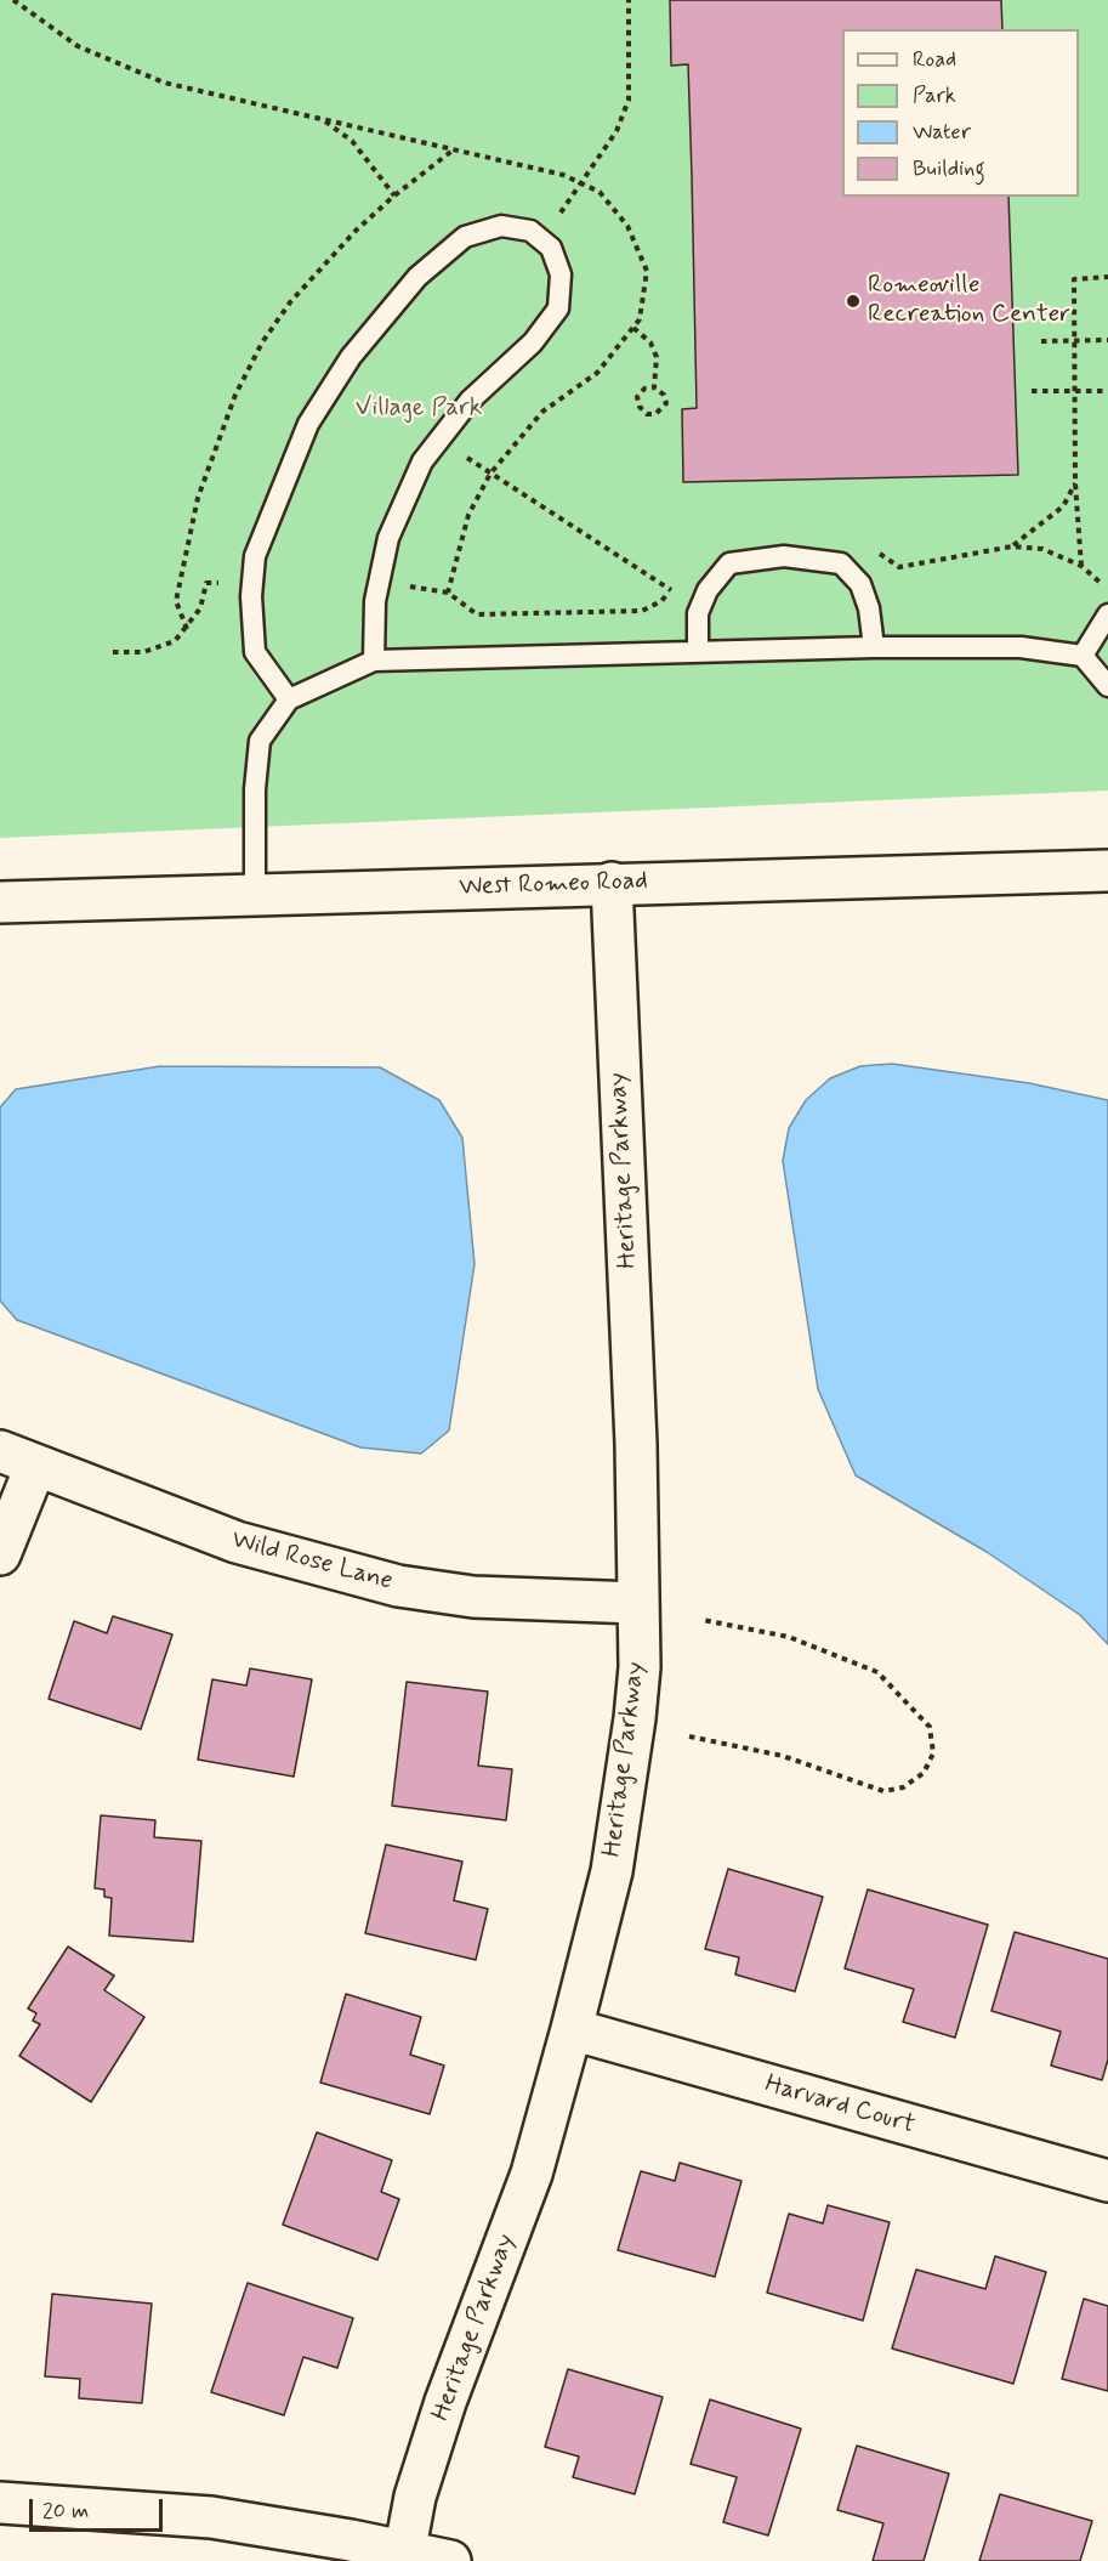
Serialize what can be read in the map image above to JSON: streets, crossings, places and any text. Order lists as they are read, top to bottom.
{
  "streets": {
    "street": [
      "West Romeo Road",
      "Heritage Parkway",
      "Wild Rose Lane",
      "Harvard Court"
    ]
  },
  "crossings": [
    ["West Romeo Road", "Heritage Parkway"],
    ["Heritage Parkway", "Wild Rose Lane"],
    ["Heritage Parkway", "Harvard Court"]
  ],
  "parks": ["Village Park"],
  "places": ["Romeoville Recreation Center"],
  "legend": [
    "Road",
    "Park",
    "Water",
    "Building"
  ],
  "scale_bar": "20 m"
}
